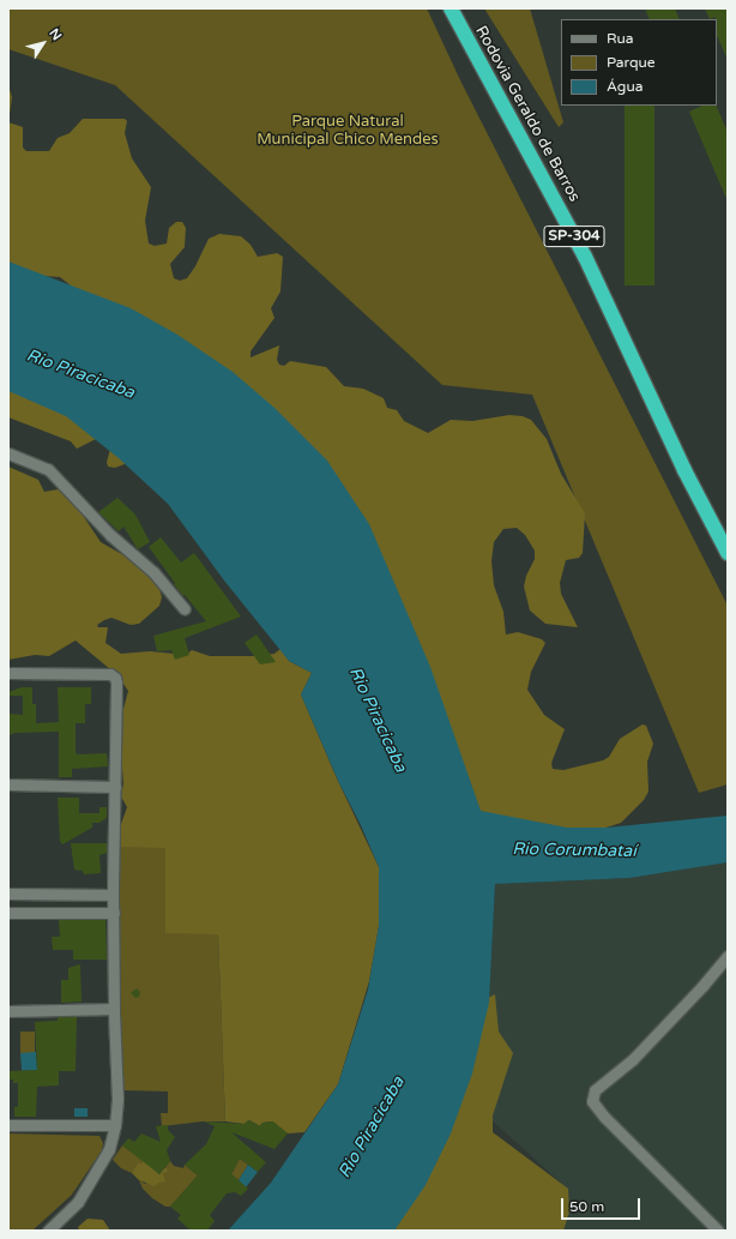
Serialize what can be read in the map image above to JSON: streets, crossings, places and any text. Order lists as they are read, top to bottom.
{
  "streets": {
    "highway": ["Rodovia Geraldo de Barros", "SP-304"]
  },
  "water": ["Rio Piracicaba", "Rio Corumbataí"],
  "parks": ["Parque Natural Municipal Chico Mendes"],
  "legend": ["Rua", "Parque", "Água"],
  "scale_bar": "50 m",
  "north": "top right"
}
